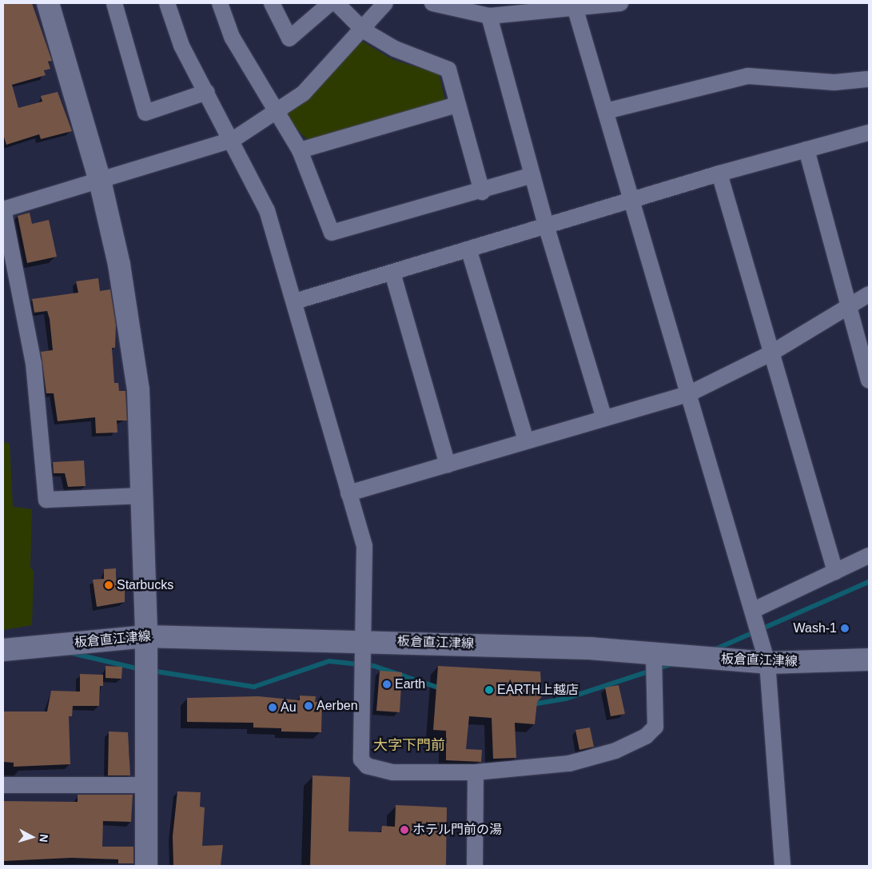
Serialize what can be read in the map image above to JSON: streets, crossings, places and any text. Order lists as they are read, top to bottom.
{
  "streets": {
    "street": ["板倉直江津線"]
  },
  "districts": ["大字下門前"],
  "places": [
    "Starbucks",
    "Wash-1",
    "Earth",
    "EARTH上越店",
    "Aerben",
    "Au",
    "ホテル門前の湯"
  ],
  "north": "right"
}
